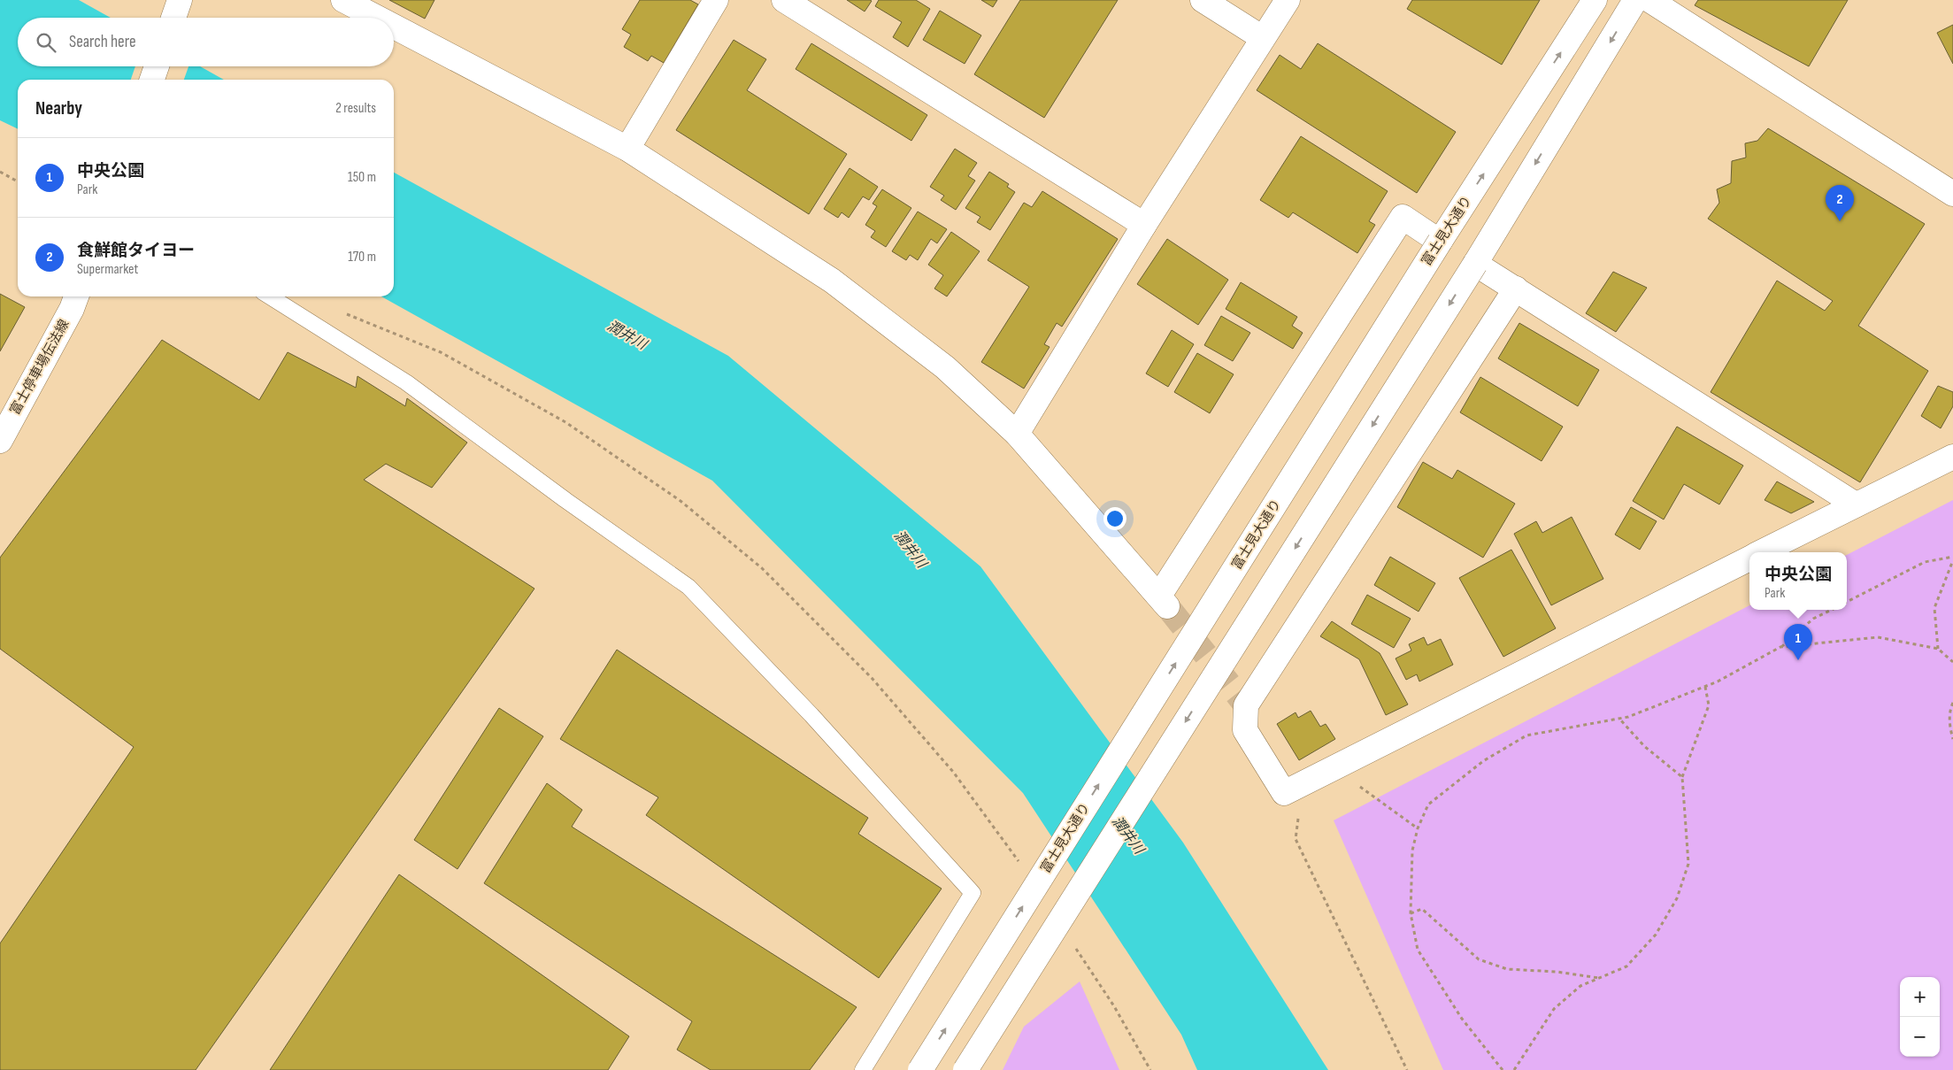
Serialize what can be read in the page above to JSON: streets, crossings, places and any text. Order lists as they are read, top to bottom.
{
  "streets": {
    "street": ["富士見大通り", "富士停車場伝法線"]
  },
  "water": ["潤井川"],
  "page": {
    "search": "Search here",
    "heading": ["Nearby", "2 results"],
    "list": [
      {
        "mark": "1",
        "name": "中央公園",
        "note": "Park",
        "value": "150 m"
      },
      {
        "mark": "2",
        "name": "食鮮館タイヨー",
        "note": "Supermarket",
        "value": "170 m"
      }
    ],
    "pins": ["2", "1"],
    "popup": ["中央公園", "Park"],
    "map_buttons": ["+", "−"]
  }
}
